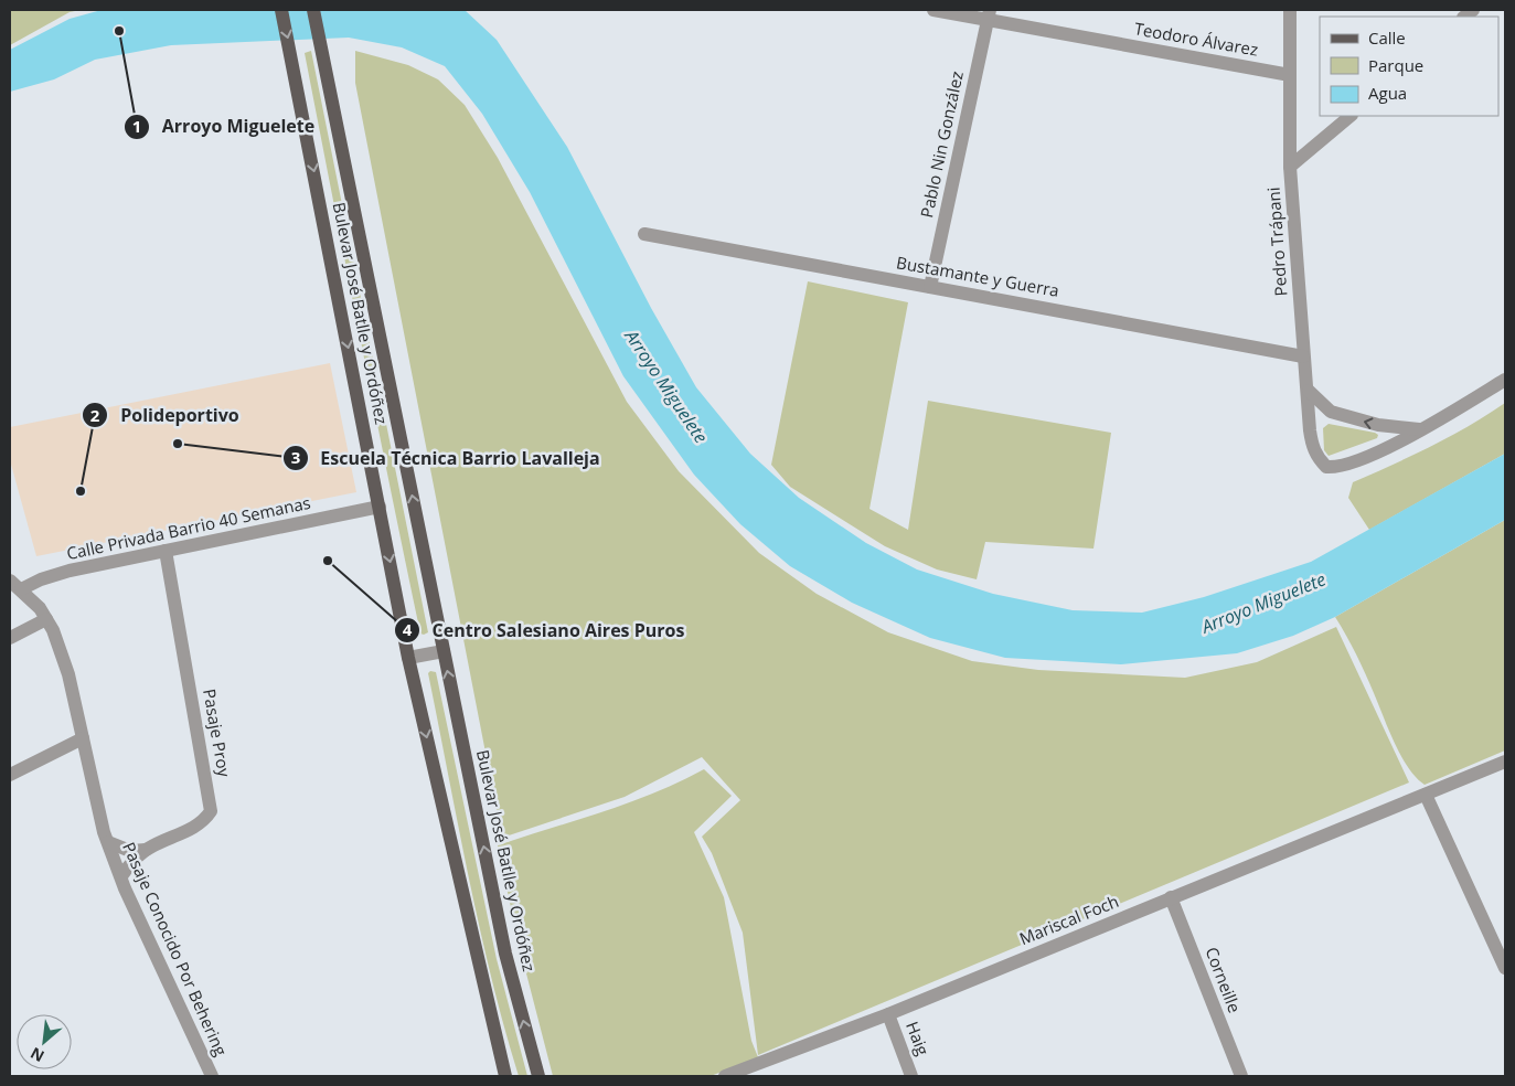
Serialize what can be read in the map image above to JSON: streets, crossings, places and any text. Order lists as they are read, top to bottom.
{
  "streets": {
    "main road": ["Bulevar José Batlle y Ordóñez"],
    "street": [
      "Teodoro Álvarez",
      "Pablo Nin González",
      "Pedro Trápani",
      "Bustamante y Guerra",
      "Calle Privada Barrio 40 Semanas",
      "Pasaje Proy",
      "Mariscal Foch",
      "Pasaje Conocido Por Behering",
      "Corneille",
      "Haig"
    ]
  },
  "crossings": [
    ["Teodoro Álvarez", "Pablo Nin González"],
    ["Teodoro Álvarez", "Pedro Trápani"],
    ["Pablo Nin González", "Bustamante y Guerra"],
    ["Pedro Trápani", "Bustamante y Guerra"],
    ["Bulevar José Batlle y Ordóñez", "Calle Privada Barrio 40 Semanas"],
    ["Calle Privada Barrio 40 Semanas", "Pasaje Proy"],
    ["Calle Privada Barrio 40 Semanas", "Pasaje Conocido Por Behering"],
    ["Pasaje Proy", "Pasaje Conocido Por Behering"],
    ["Mariscal Foch", "Corneille"],
    ["Mariscal Foch", "Haig"]
  ],
  "water": ["Arroyo Miguelete"],
  "places": [
    "Arroyo Miguelete",
    "Escuela Técnica Barrio Lavalleja",
    "Polideportivo",
    "Centro Salesiano Aires Puros"
  ],
  "legend": ["Calle", "Parque", "Agua"],
  "north": "bottom left"
}
